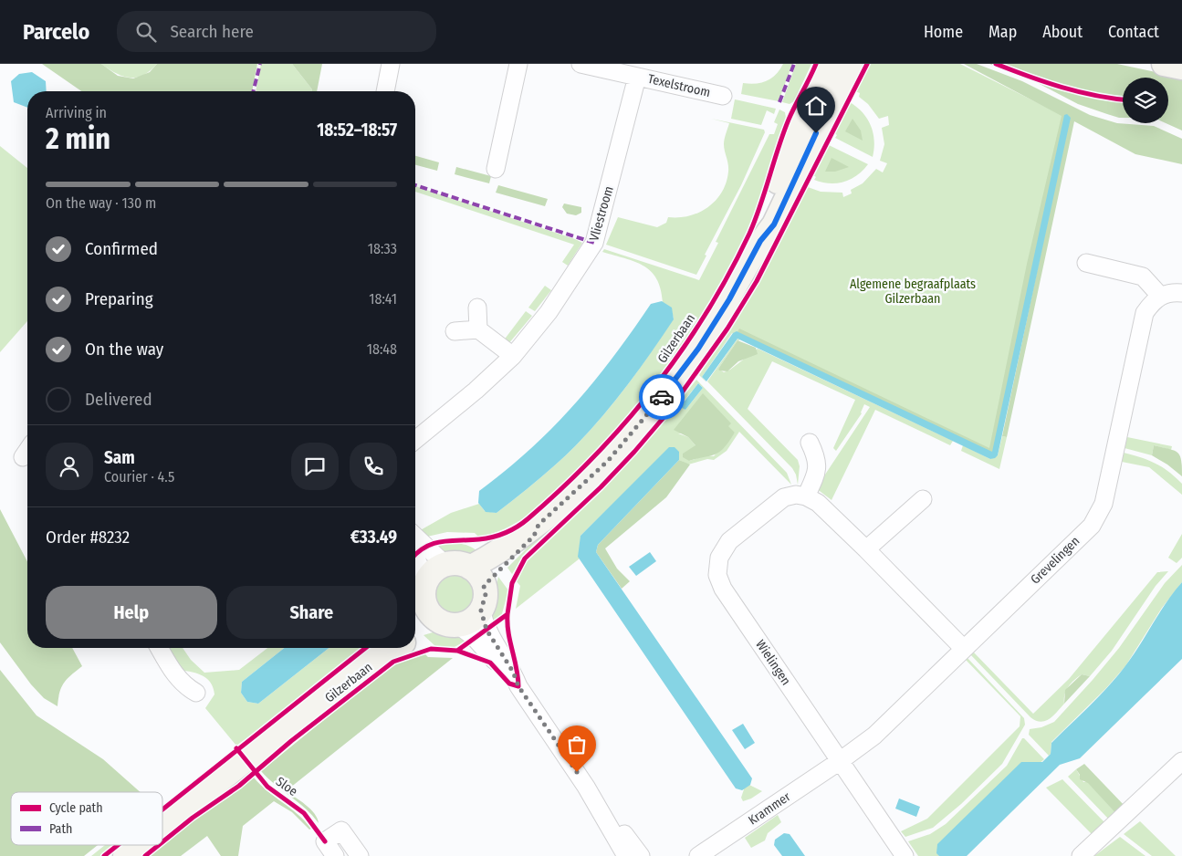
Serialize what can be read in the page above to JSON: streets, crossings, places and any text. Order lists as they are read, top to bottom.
{
  "streets": {
    "street": [
      "Texelstroom",
      "Vliestroom",
      "Gilzerbaan",
      "Grevelingen",
      "Wielingen",
      "Krammer"
    ],
    "cycle path": ["Sloe"]
  },
  "crossings": [
    ["Texelstroom", "Vliestroom"],
    ["Grevelingen", "Wielingen"],
    ["Grevelingen", "Krammer"],
    ["Wielingen", "Krammer"]
  ],
  "parks": ["Algemene begraafplaats Gilzerbaan"],
  "legend": ["Cycle path", "Path"],
  "page": {
    "header": "Parcelo",
    "search": "Search here",
    "nav": [
      "Home",
      "Map",
      "About",
      "Contact"
    ],
    "heading": ["2 min", "Arriving in", "18:52–18:57"],
    "panel": [
      "Sam",
      "Courier · 4.5",
      "Order #8232",
      "€33.49"
    ],
    "bar": "On the way · 130 m",
    "list": [
      ["Confirmed", "18:33"],
      ["Preparing", "18:41"],
      ["On the way", "18:48"],
      "Delivered"
    ],
    "buttons": ["Help", "Share"]
  }
}
